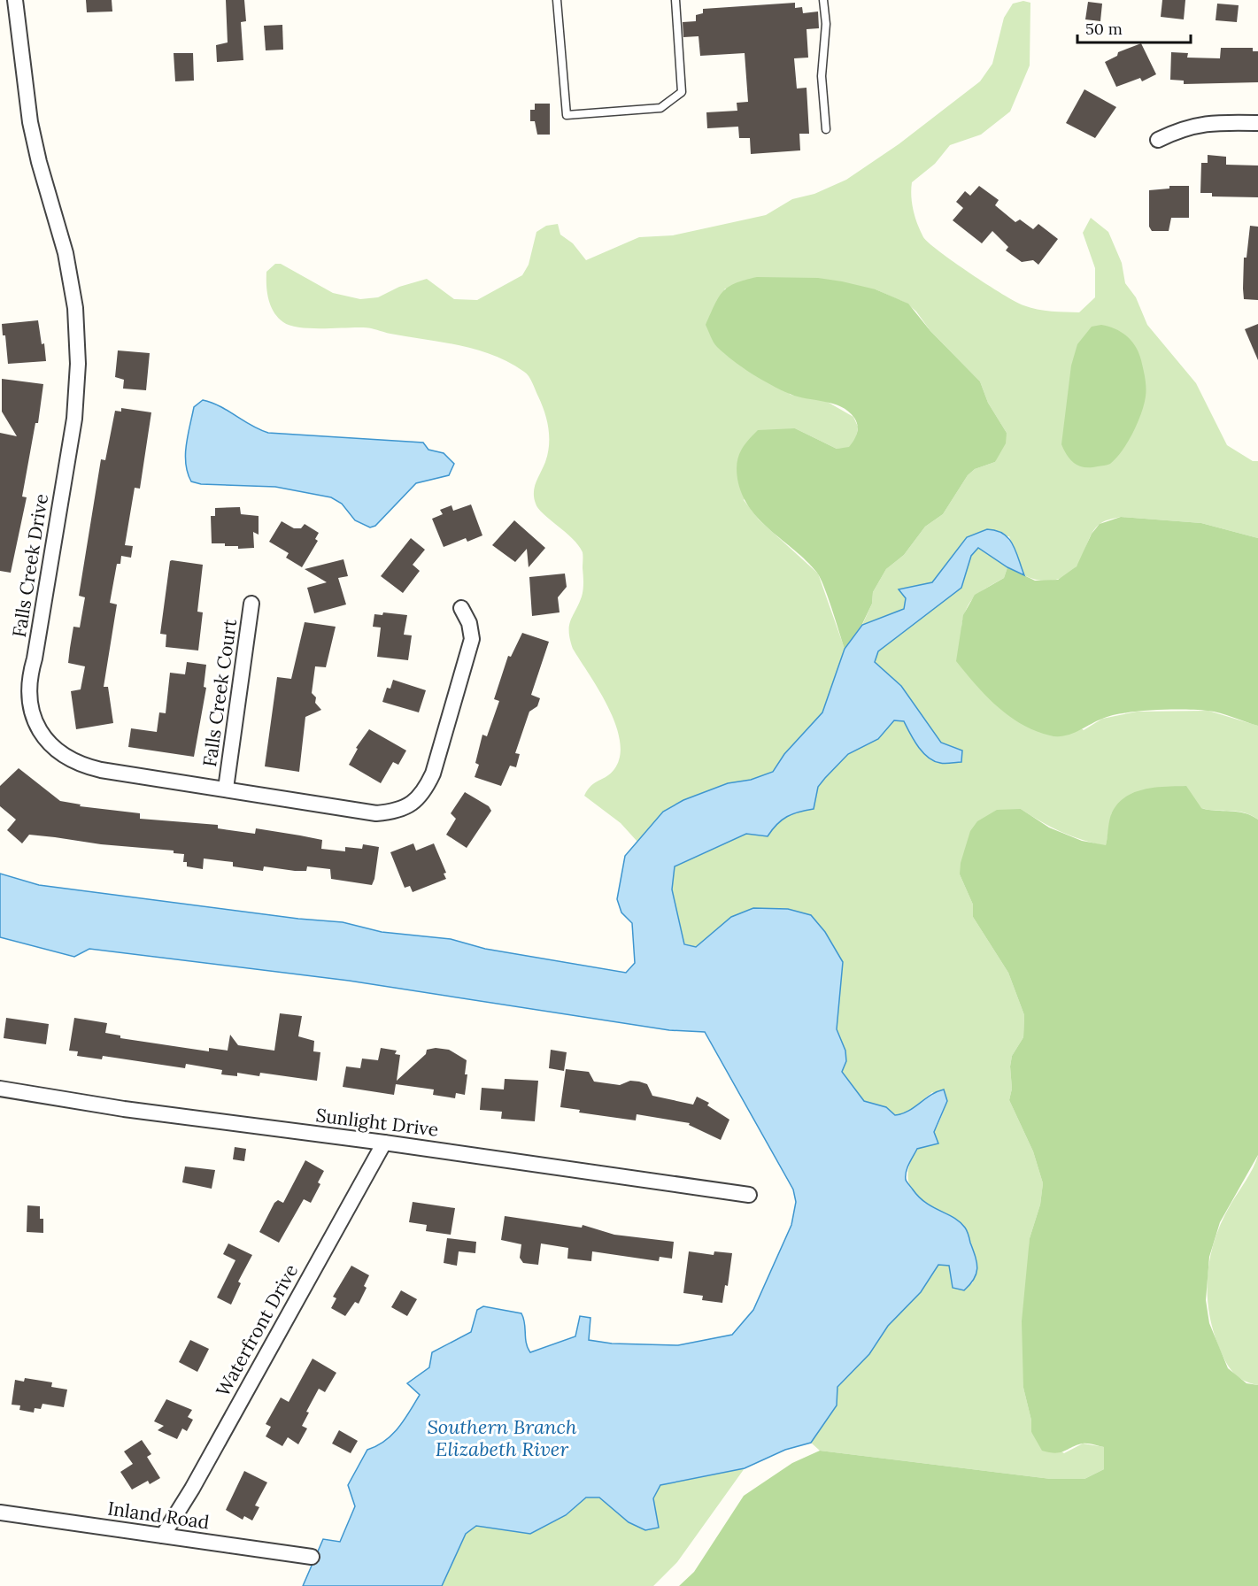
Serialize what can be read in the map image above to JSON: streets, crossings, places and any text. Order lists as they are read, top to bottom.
{
  "streets": {
    "street": [
      "Falls Creek Drive",
      "Falls Creek Court",
      "Sunlight Drive",
      "Waterfront Drive",
      "Inland Road"
    ]
  },
  "crossings": [
    ["Falls Creek Drive", "Falls Creek Court"],
    ["Sunlight Drive", "Waterfront Drive"],
    ["Waterfront Drive", "Inland Road"]
  ],
  "water": ["Southern Branch Elizabeth River"],
  "scale_bar": "50 m"
}
